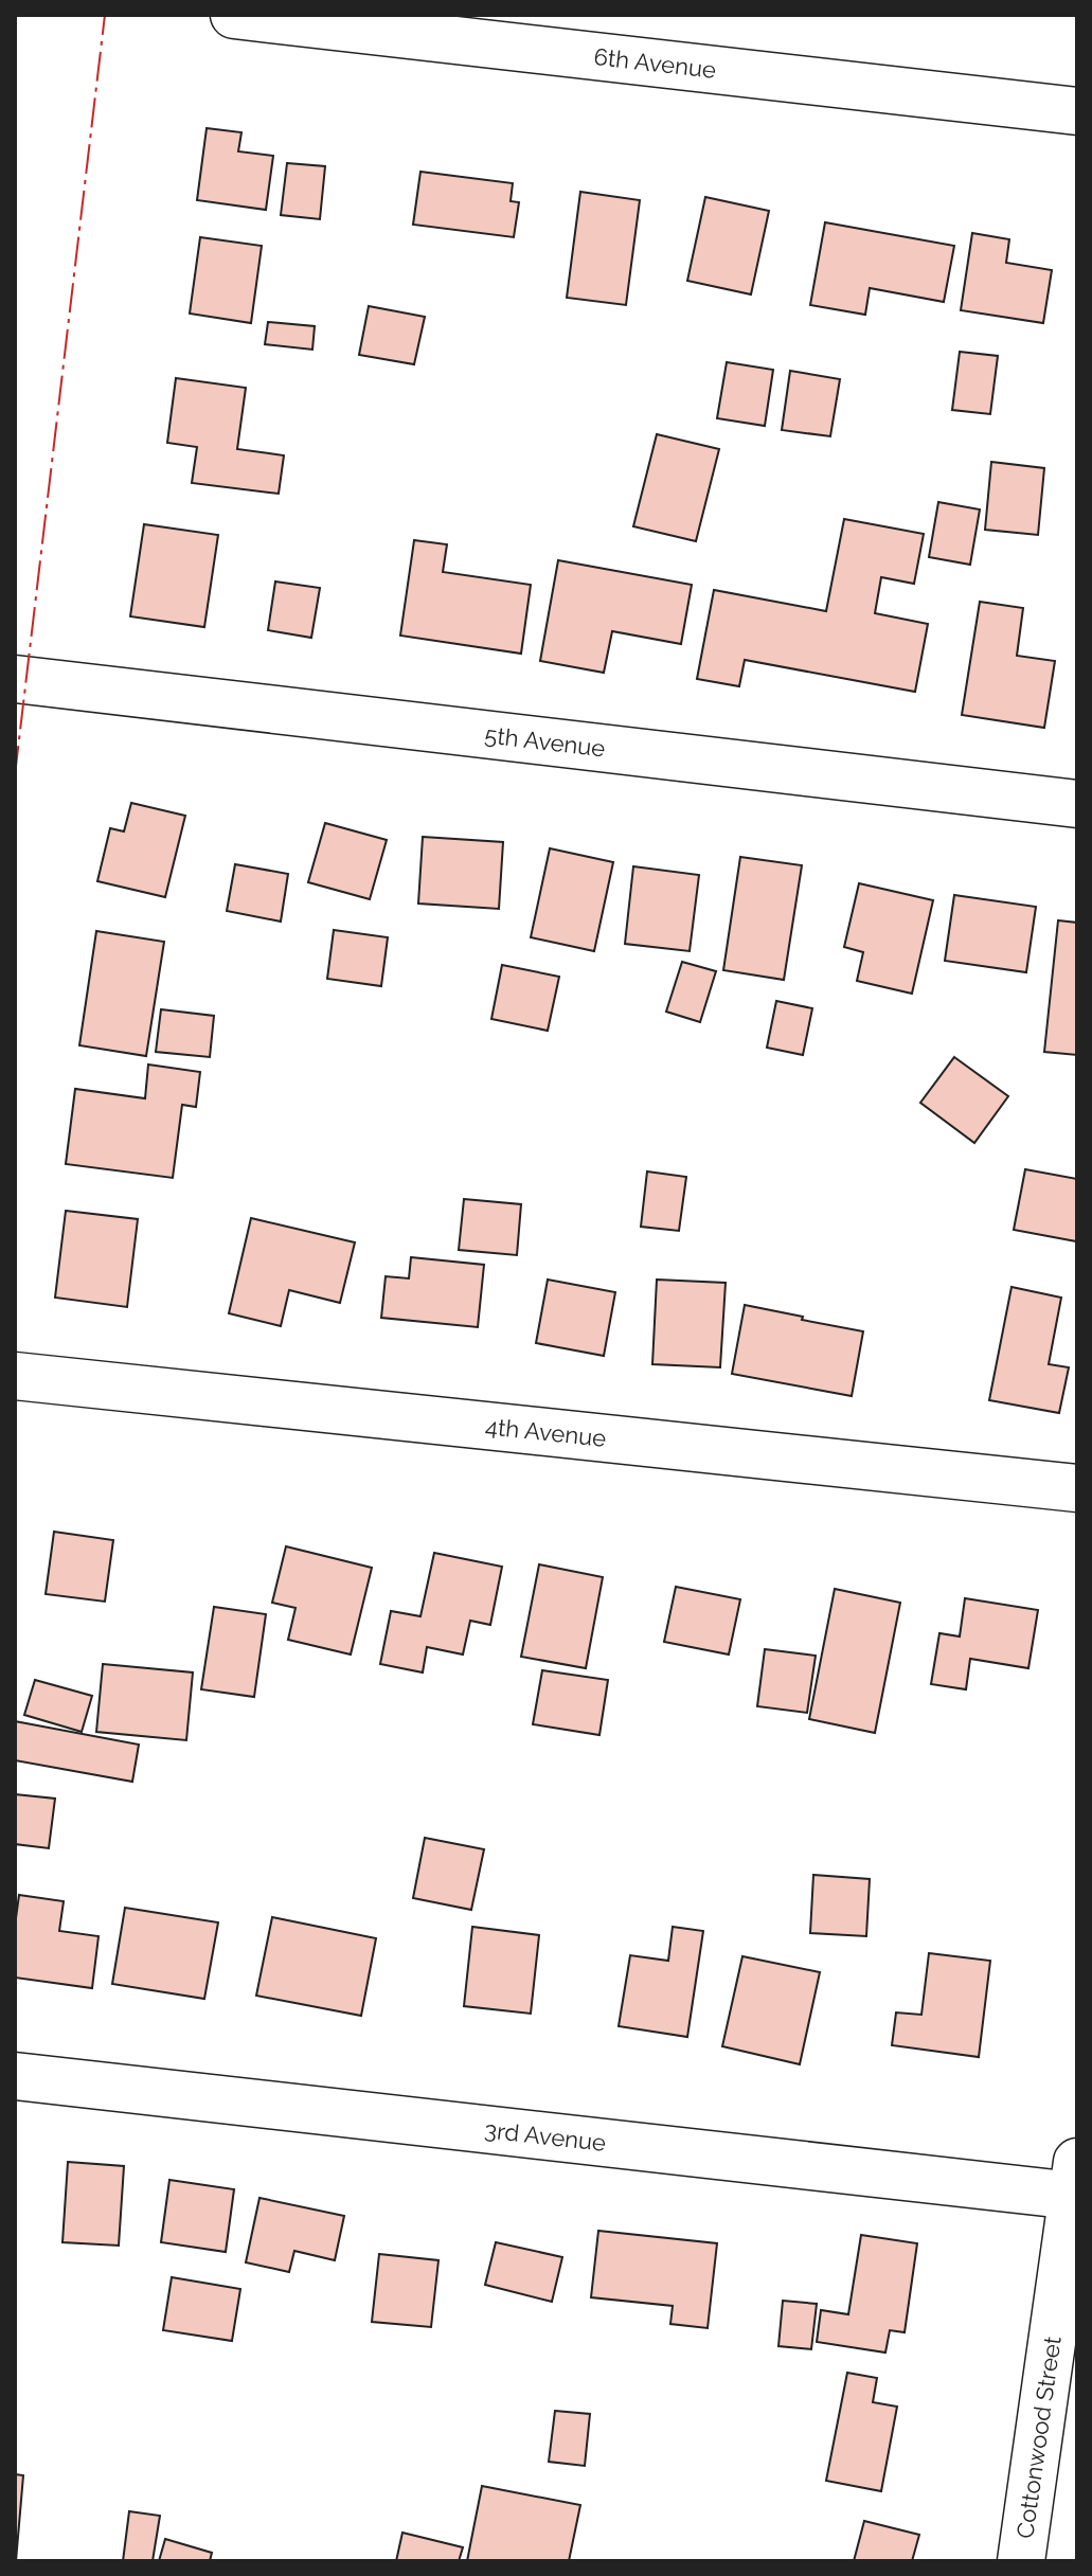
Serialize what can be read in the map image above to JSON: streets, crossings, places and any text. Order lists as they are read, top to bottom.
{
  "streets": {
    "street": [
      "6th Avenue",
      "5th Avenue",
      "4th Avenue",
      "3rd Avenue",
      "Cottonwood Street"
    ]
  },
  "crossings": [
    ["3rd Avenue", "Cottonwood Street"]
  ]
}
